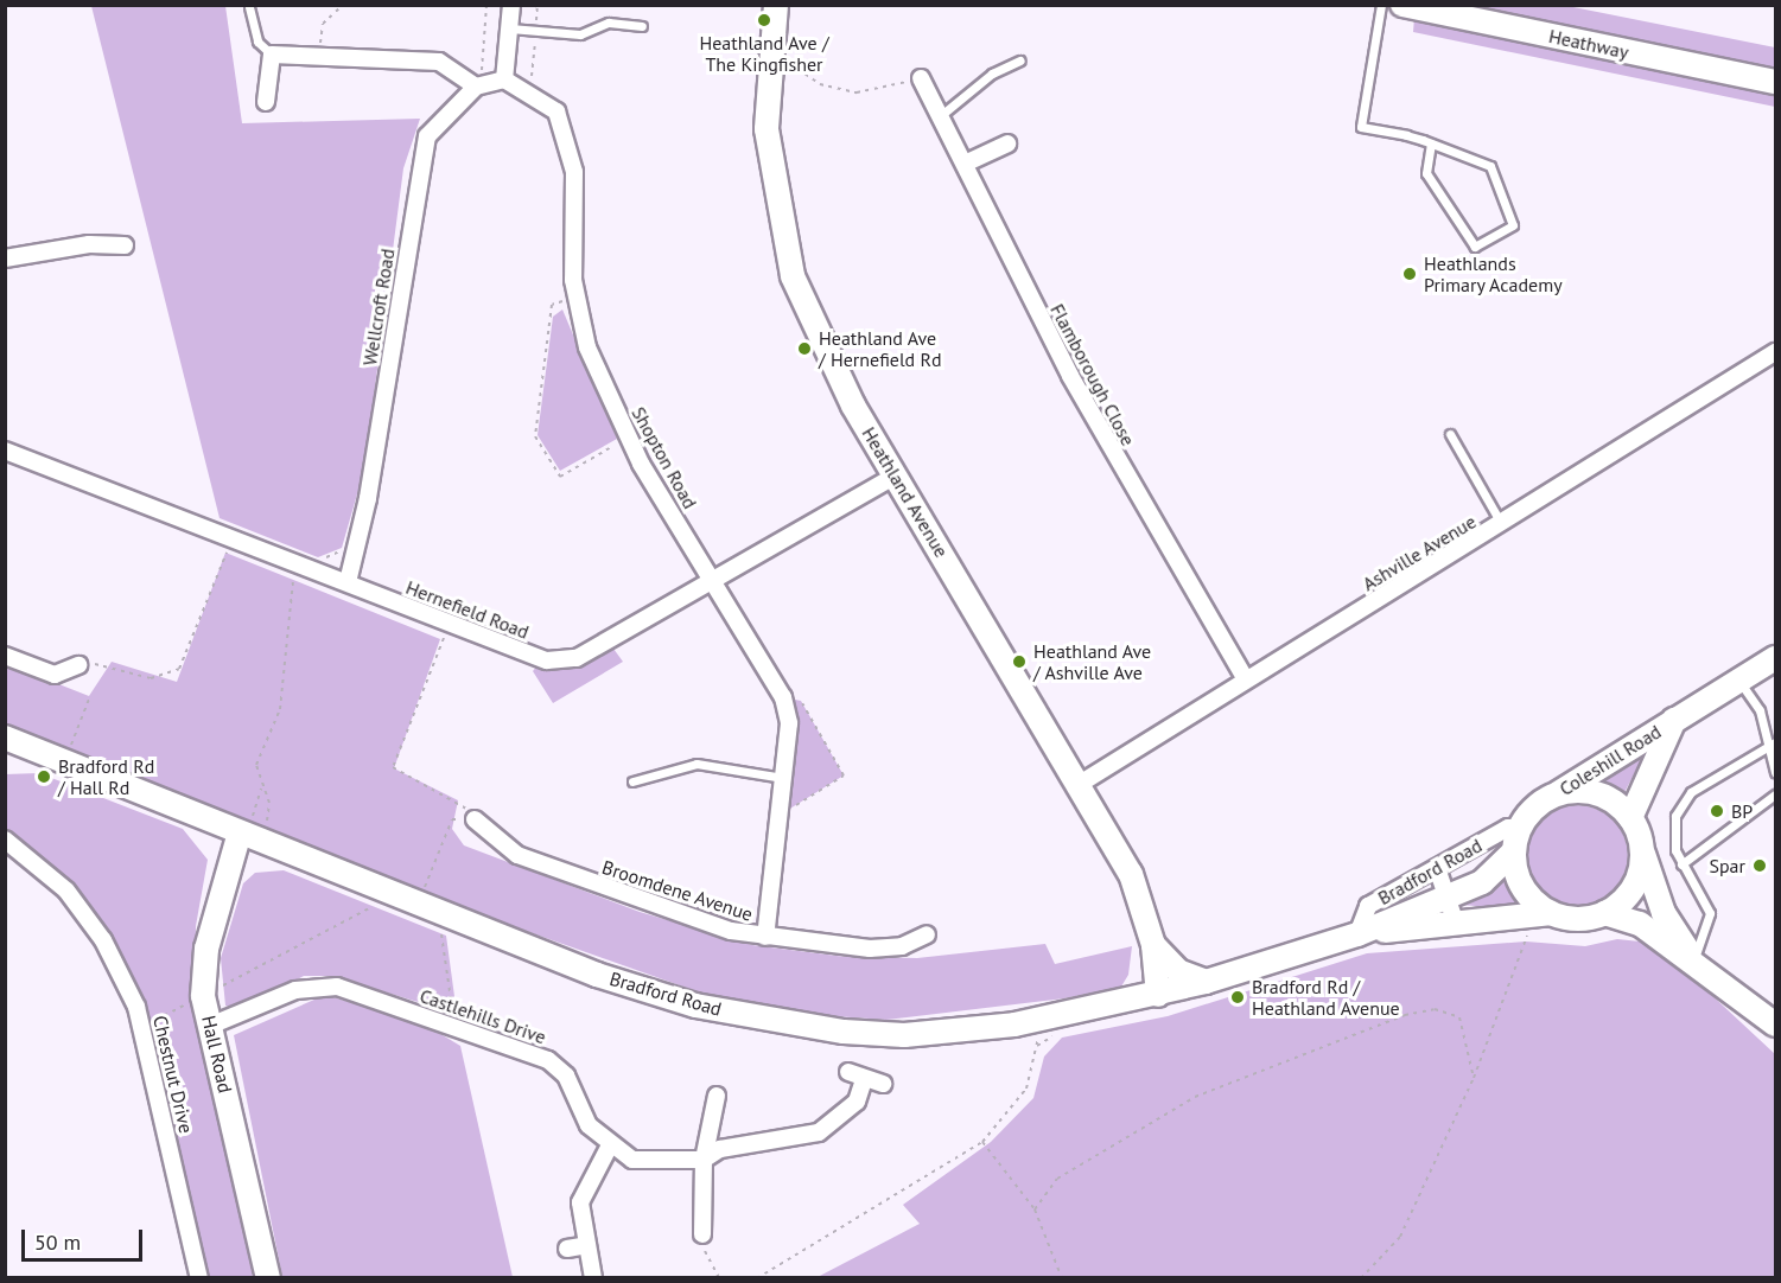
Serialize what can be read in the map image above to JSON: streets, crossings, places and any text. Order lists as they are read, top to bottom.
{
  "streets": {
    "main road": [
      "Heathway",
      "Heathland Avenue",
      "Coleshill Road",
      "Bradford Road",
      "Hall Road"
    ],
    "street": [
      "Wellcroft Road",
      "Flamborough Close",
      "Shopton Road",
      "Ashville Avenue",
      "Hernefield Road",
      "Broomdene Avenue",
      "Castlehills Drive",
      "Chestnut Drive"
    ]
  },
  "crossings": [
    ["Wellcroft Road", "Hernefield Road"],
    ["Flamborough Close", "Ashville Avenue"],
    ["Shopton Road", "Hernefield Road"],
    ["Shopton Road", "Broomdene Avenue"],
    ["Heathland Avenue", "Ashville Avenue"],
    ["Heathland Avenue", "Hernefield Road"],
    ["Heathland Avenue", "Bradford Road"],
    ["Coleshill Road", "Bradford Road"],
    ["Bradford Road", "Hall Road"],
    ["Castlehills Drive", "Hall Road"]
  ],
  "places": [
    "Heathland Ave / The Kingfisher",
    "Heathlands Primary Academy",
    "Heathland Ave / Hernefield Rd",
    "Heathland Ave / Ashville Ave",
    "Bradford Rd / Hall Rd",
    "BP",
    "Spar",
    "Bradford Rd / Heathland Avenue"
  ],
  "scale_bar": "50 m"
}
